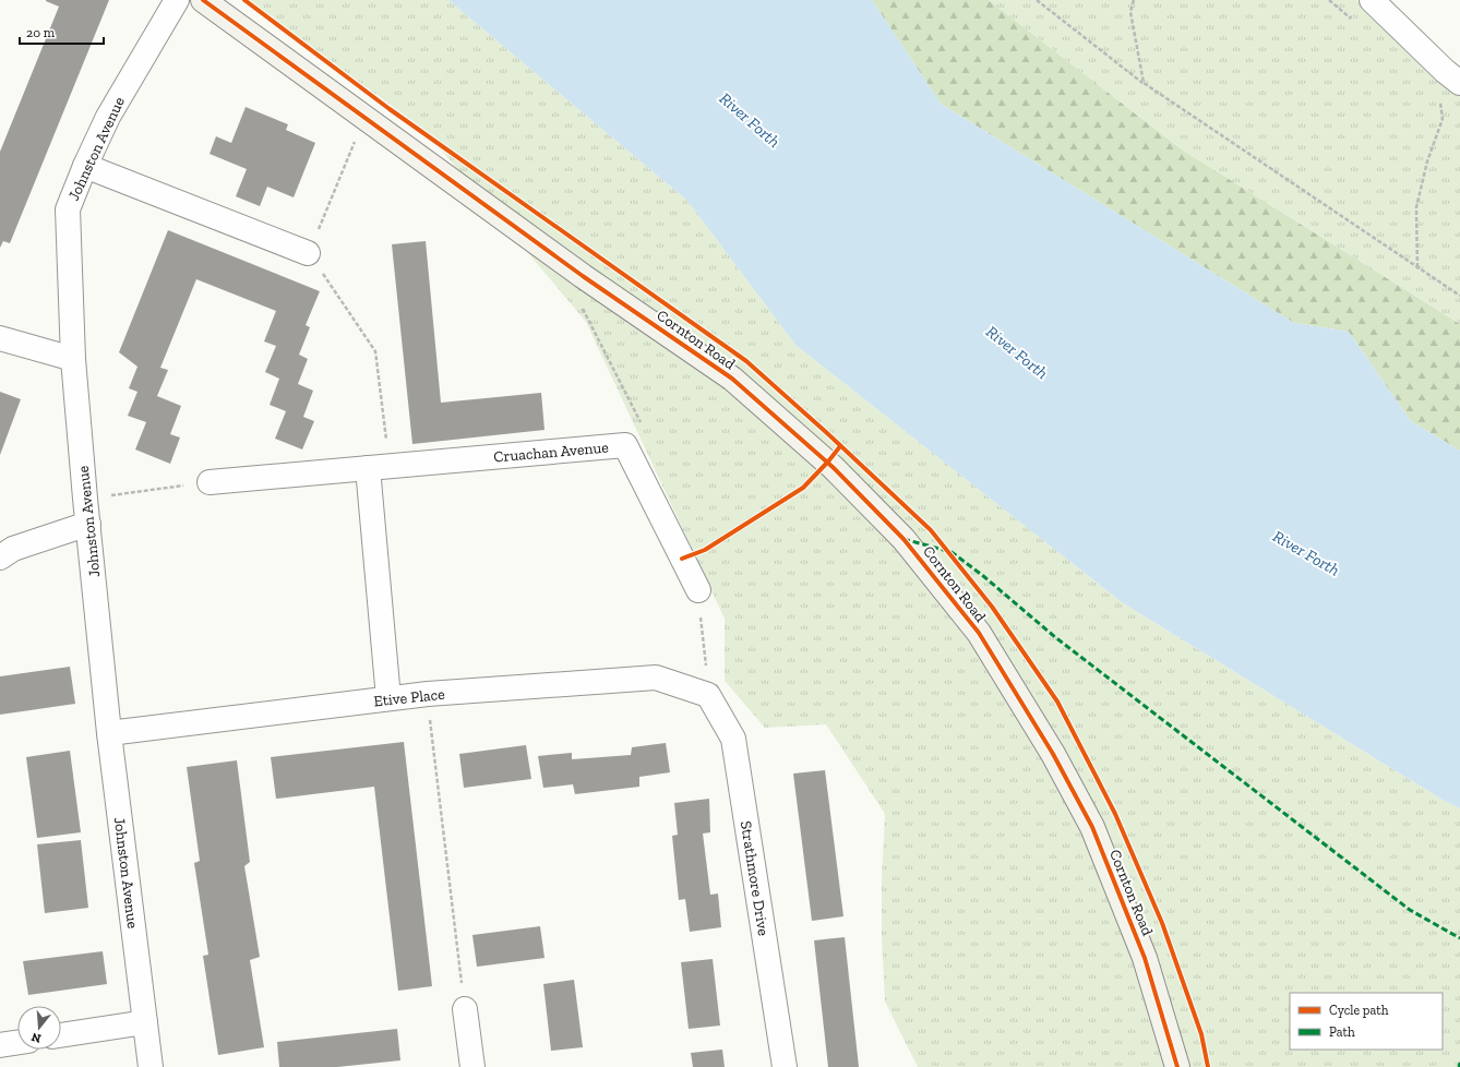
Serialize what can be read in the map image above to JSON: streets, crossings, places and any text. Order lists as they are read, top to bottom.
{
  "streets": {
    "main road": ["Cornton Road"],
    "street": [
      "Johnston Avenue",
      "Cruachan Avenue",
      "Etive Place",
      "Strathmore Drive"
    ]
  },
  "crossings": [
    ["Johnston Avenue", "Etive Place"],
    ["Etive Place", "Strathmore Drive"]
  ],
  "water": ["River Forth"],
  "legend": ["Cycle path", "Path"],
  "scale_bar": "20 m",
  "north": "bottom"
}
